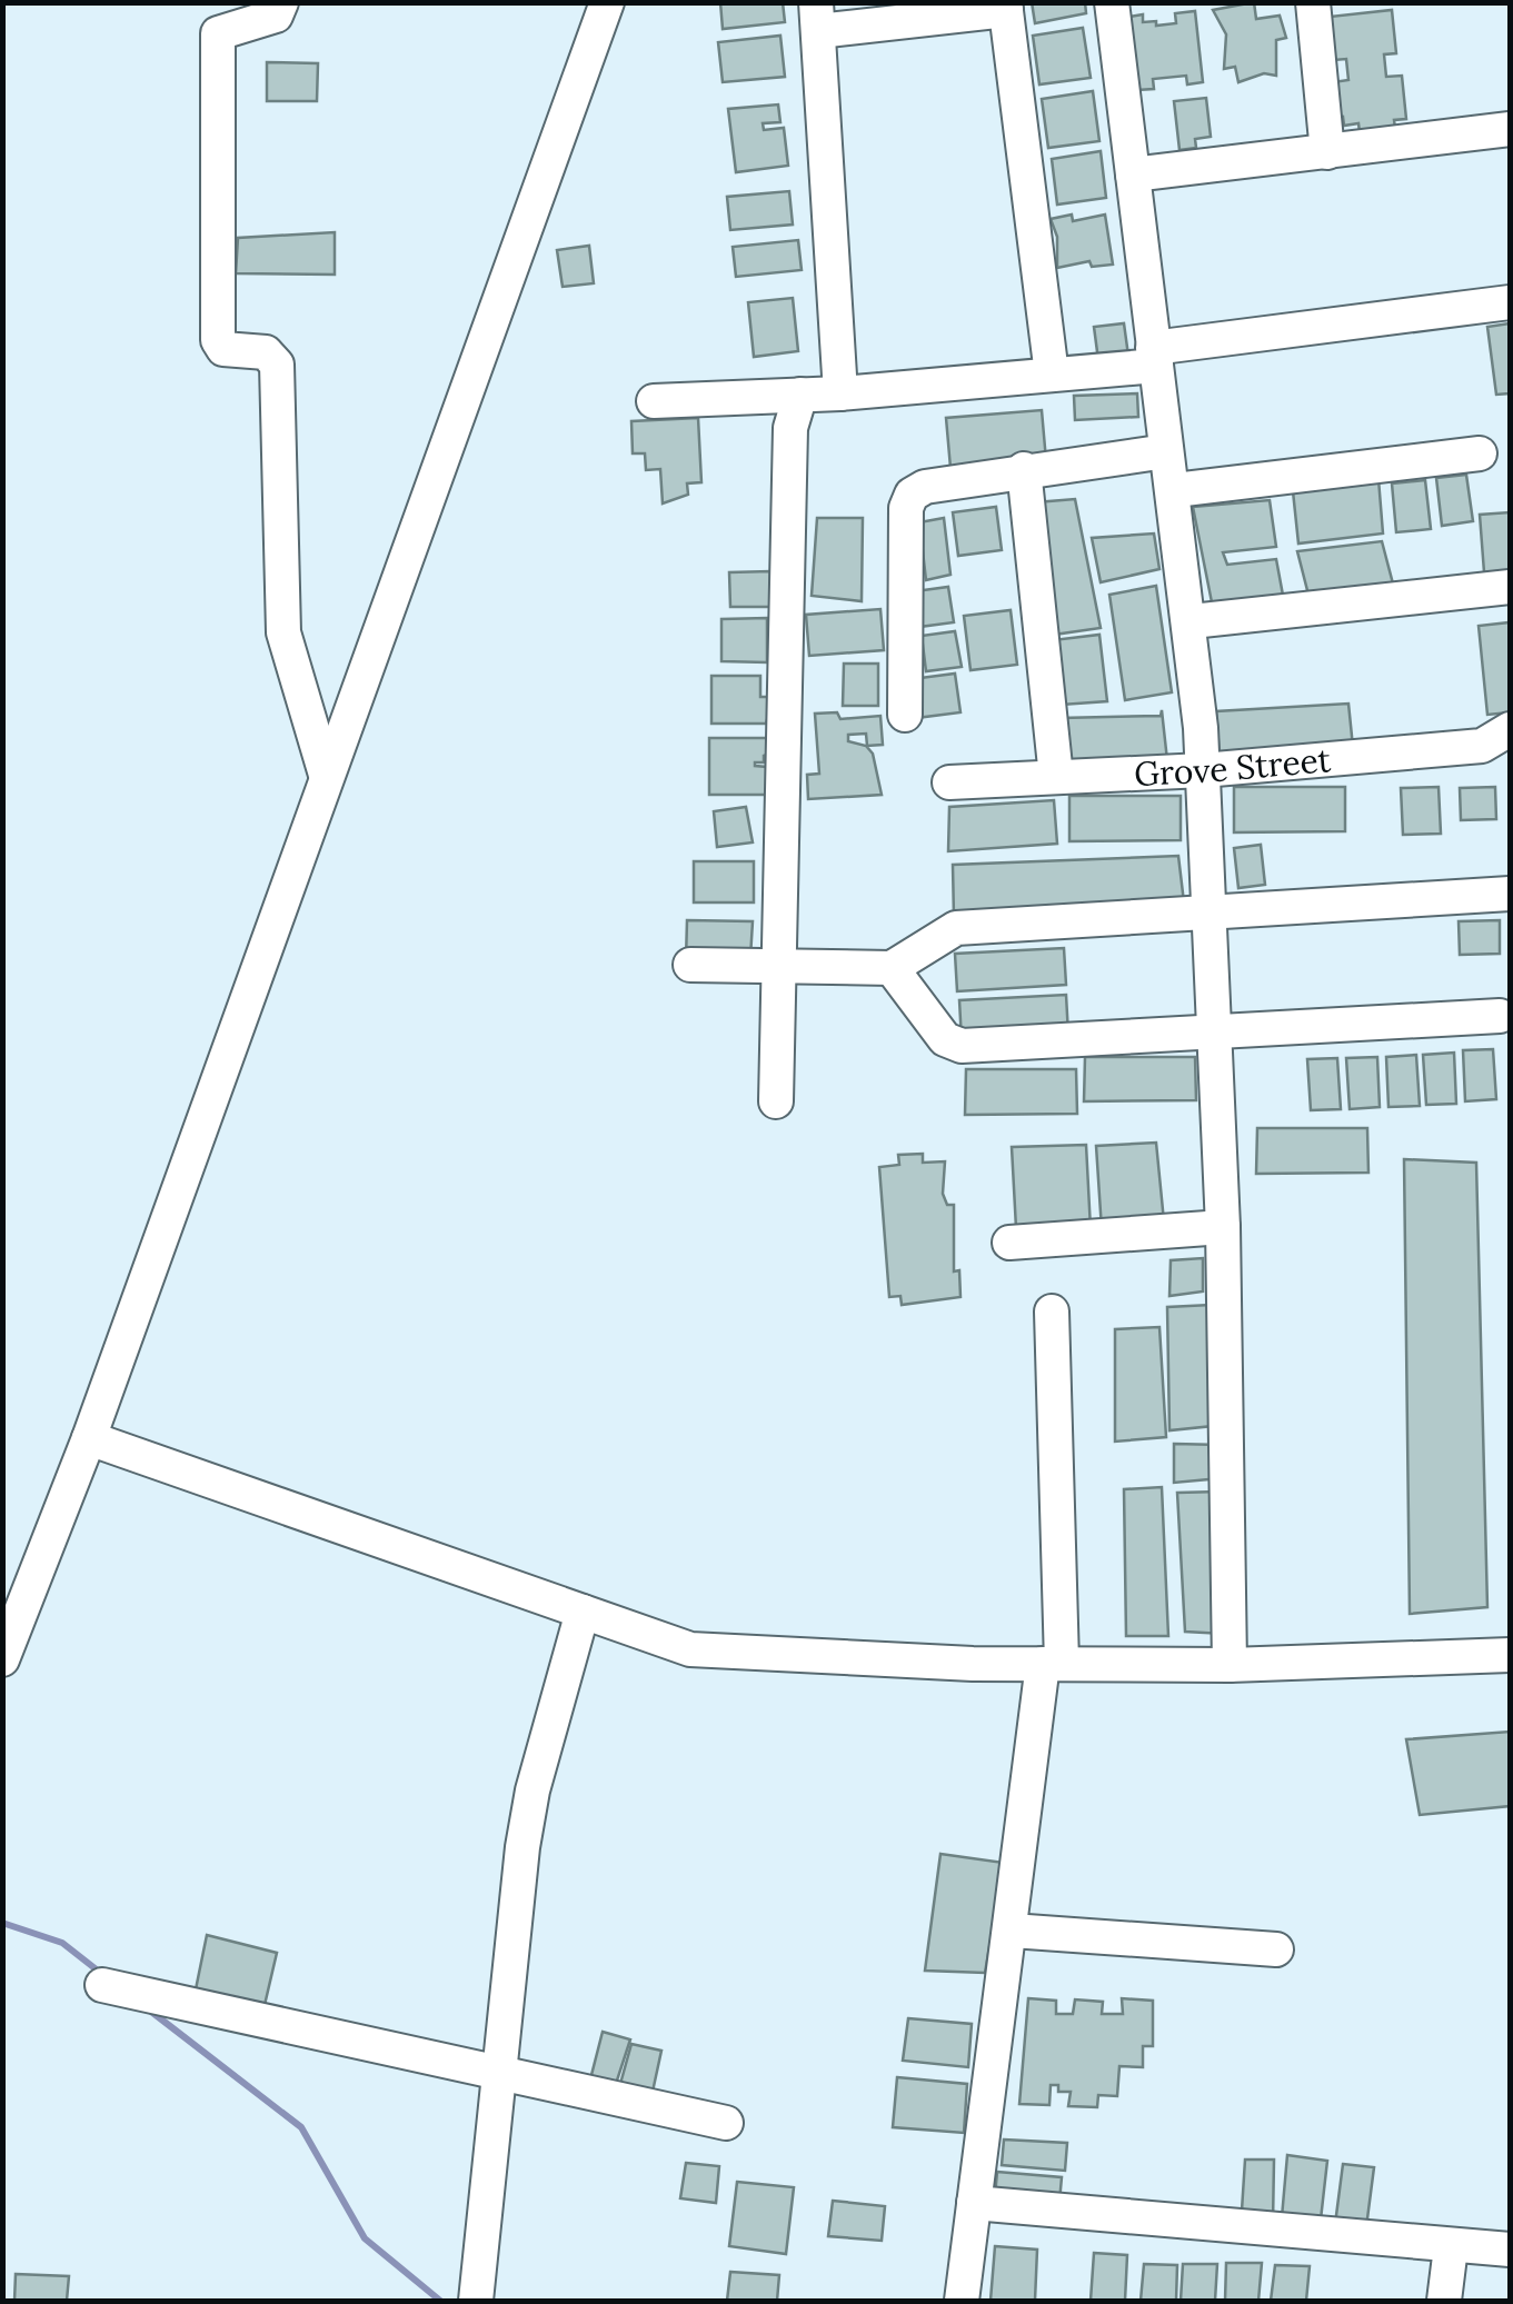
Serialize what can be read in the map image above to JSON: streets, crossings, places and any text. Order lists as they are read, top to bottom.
{
  "streets": {
    "street": ["Grove Street"]
  }
}
